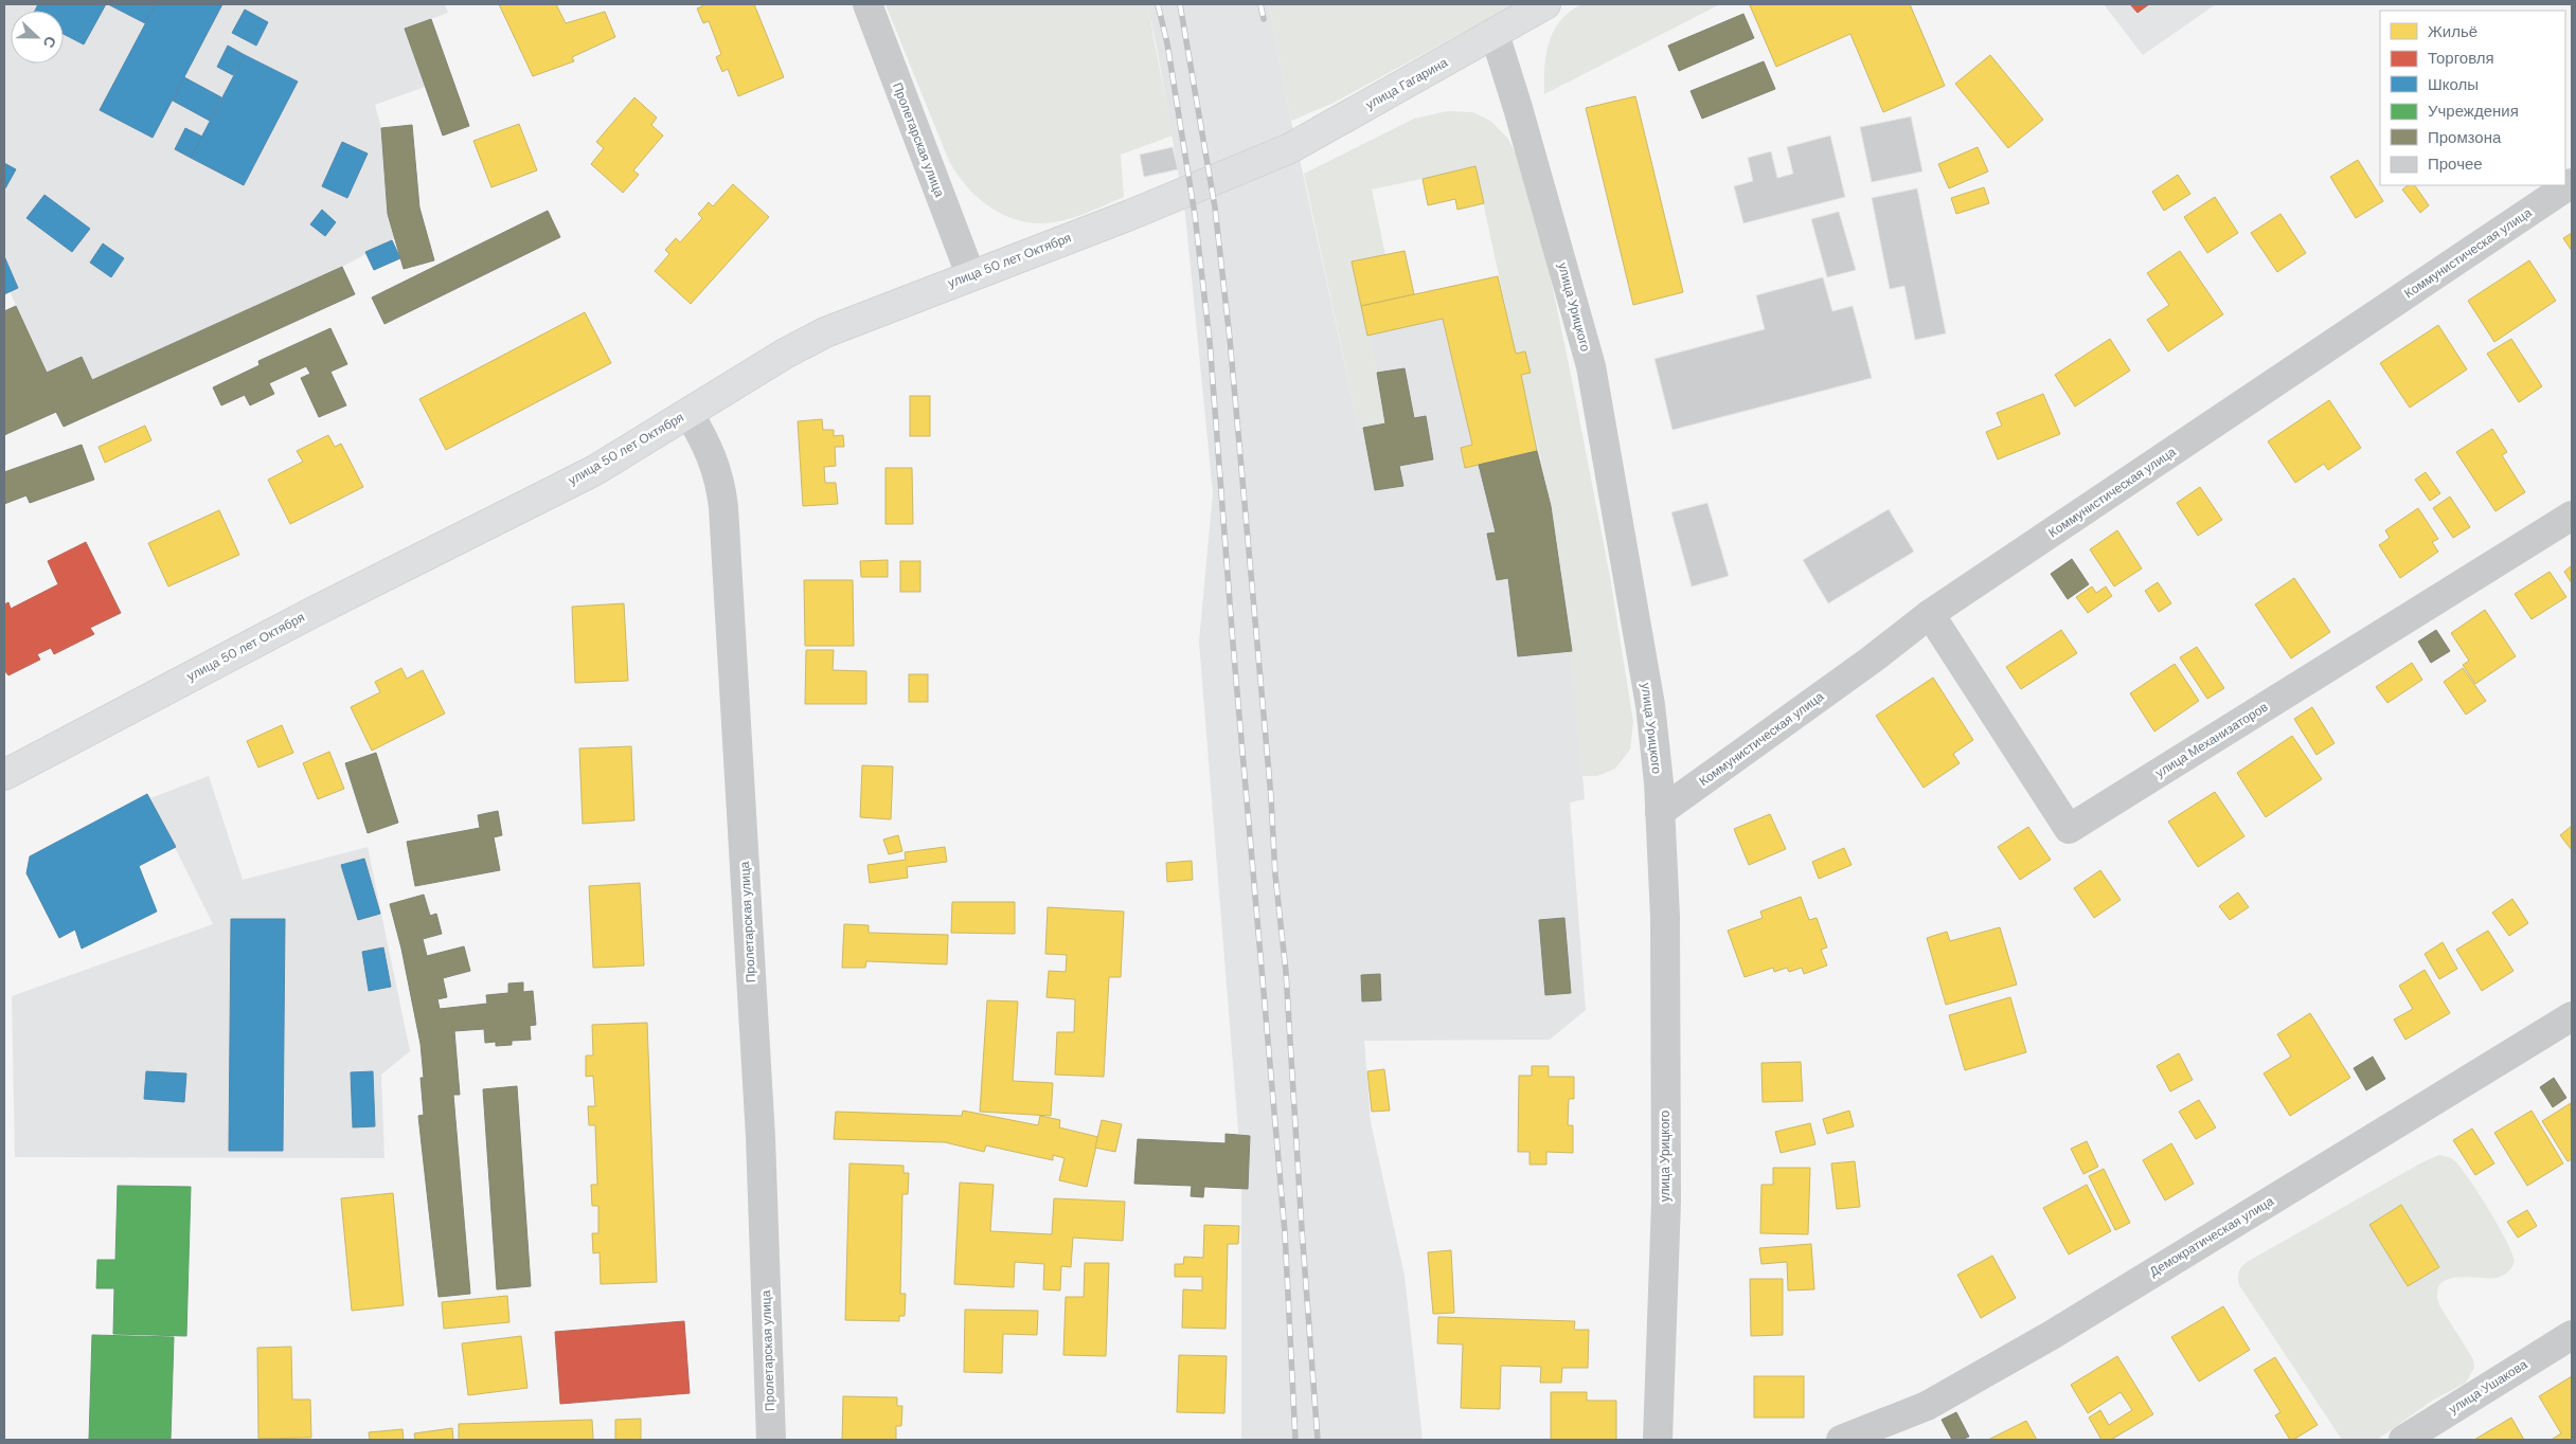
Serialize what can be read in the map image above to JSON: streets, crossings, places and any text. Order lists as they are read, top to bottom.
{
  "streets": {
    "main road": ["улица Гагарина", "улица 50 лет Октября"],
    "street": [
      "Пролетарская улица",
      "Коммунистическая улица",
      "улица Урицкого",
      "улица Механизаторов",
      "Демократическая улица",
      "улица Ушакова"
    ]
  },
  "crossings": [
    ["улица Гагарина", "улица 50 лет Октября"],
    ["улица Гагарина", "улица Урицкого"],
    ["Пролетарская улица", "улица 50 лет Октября"],
    ["Коммунистическая улица", "улица Урицкого"],
    ["Коммунистическая улица", "улица Механизаторов"]
  ],
  "legend": [
    "Жильё",
    "Торговля",
    "Школы",
    "Учреждения",
    "Промзона",
    "Прочее"
  ],
  "north": "right"
}
